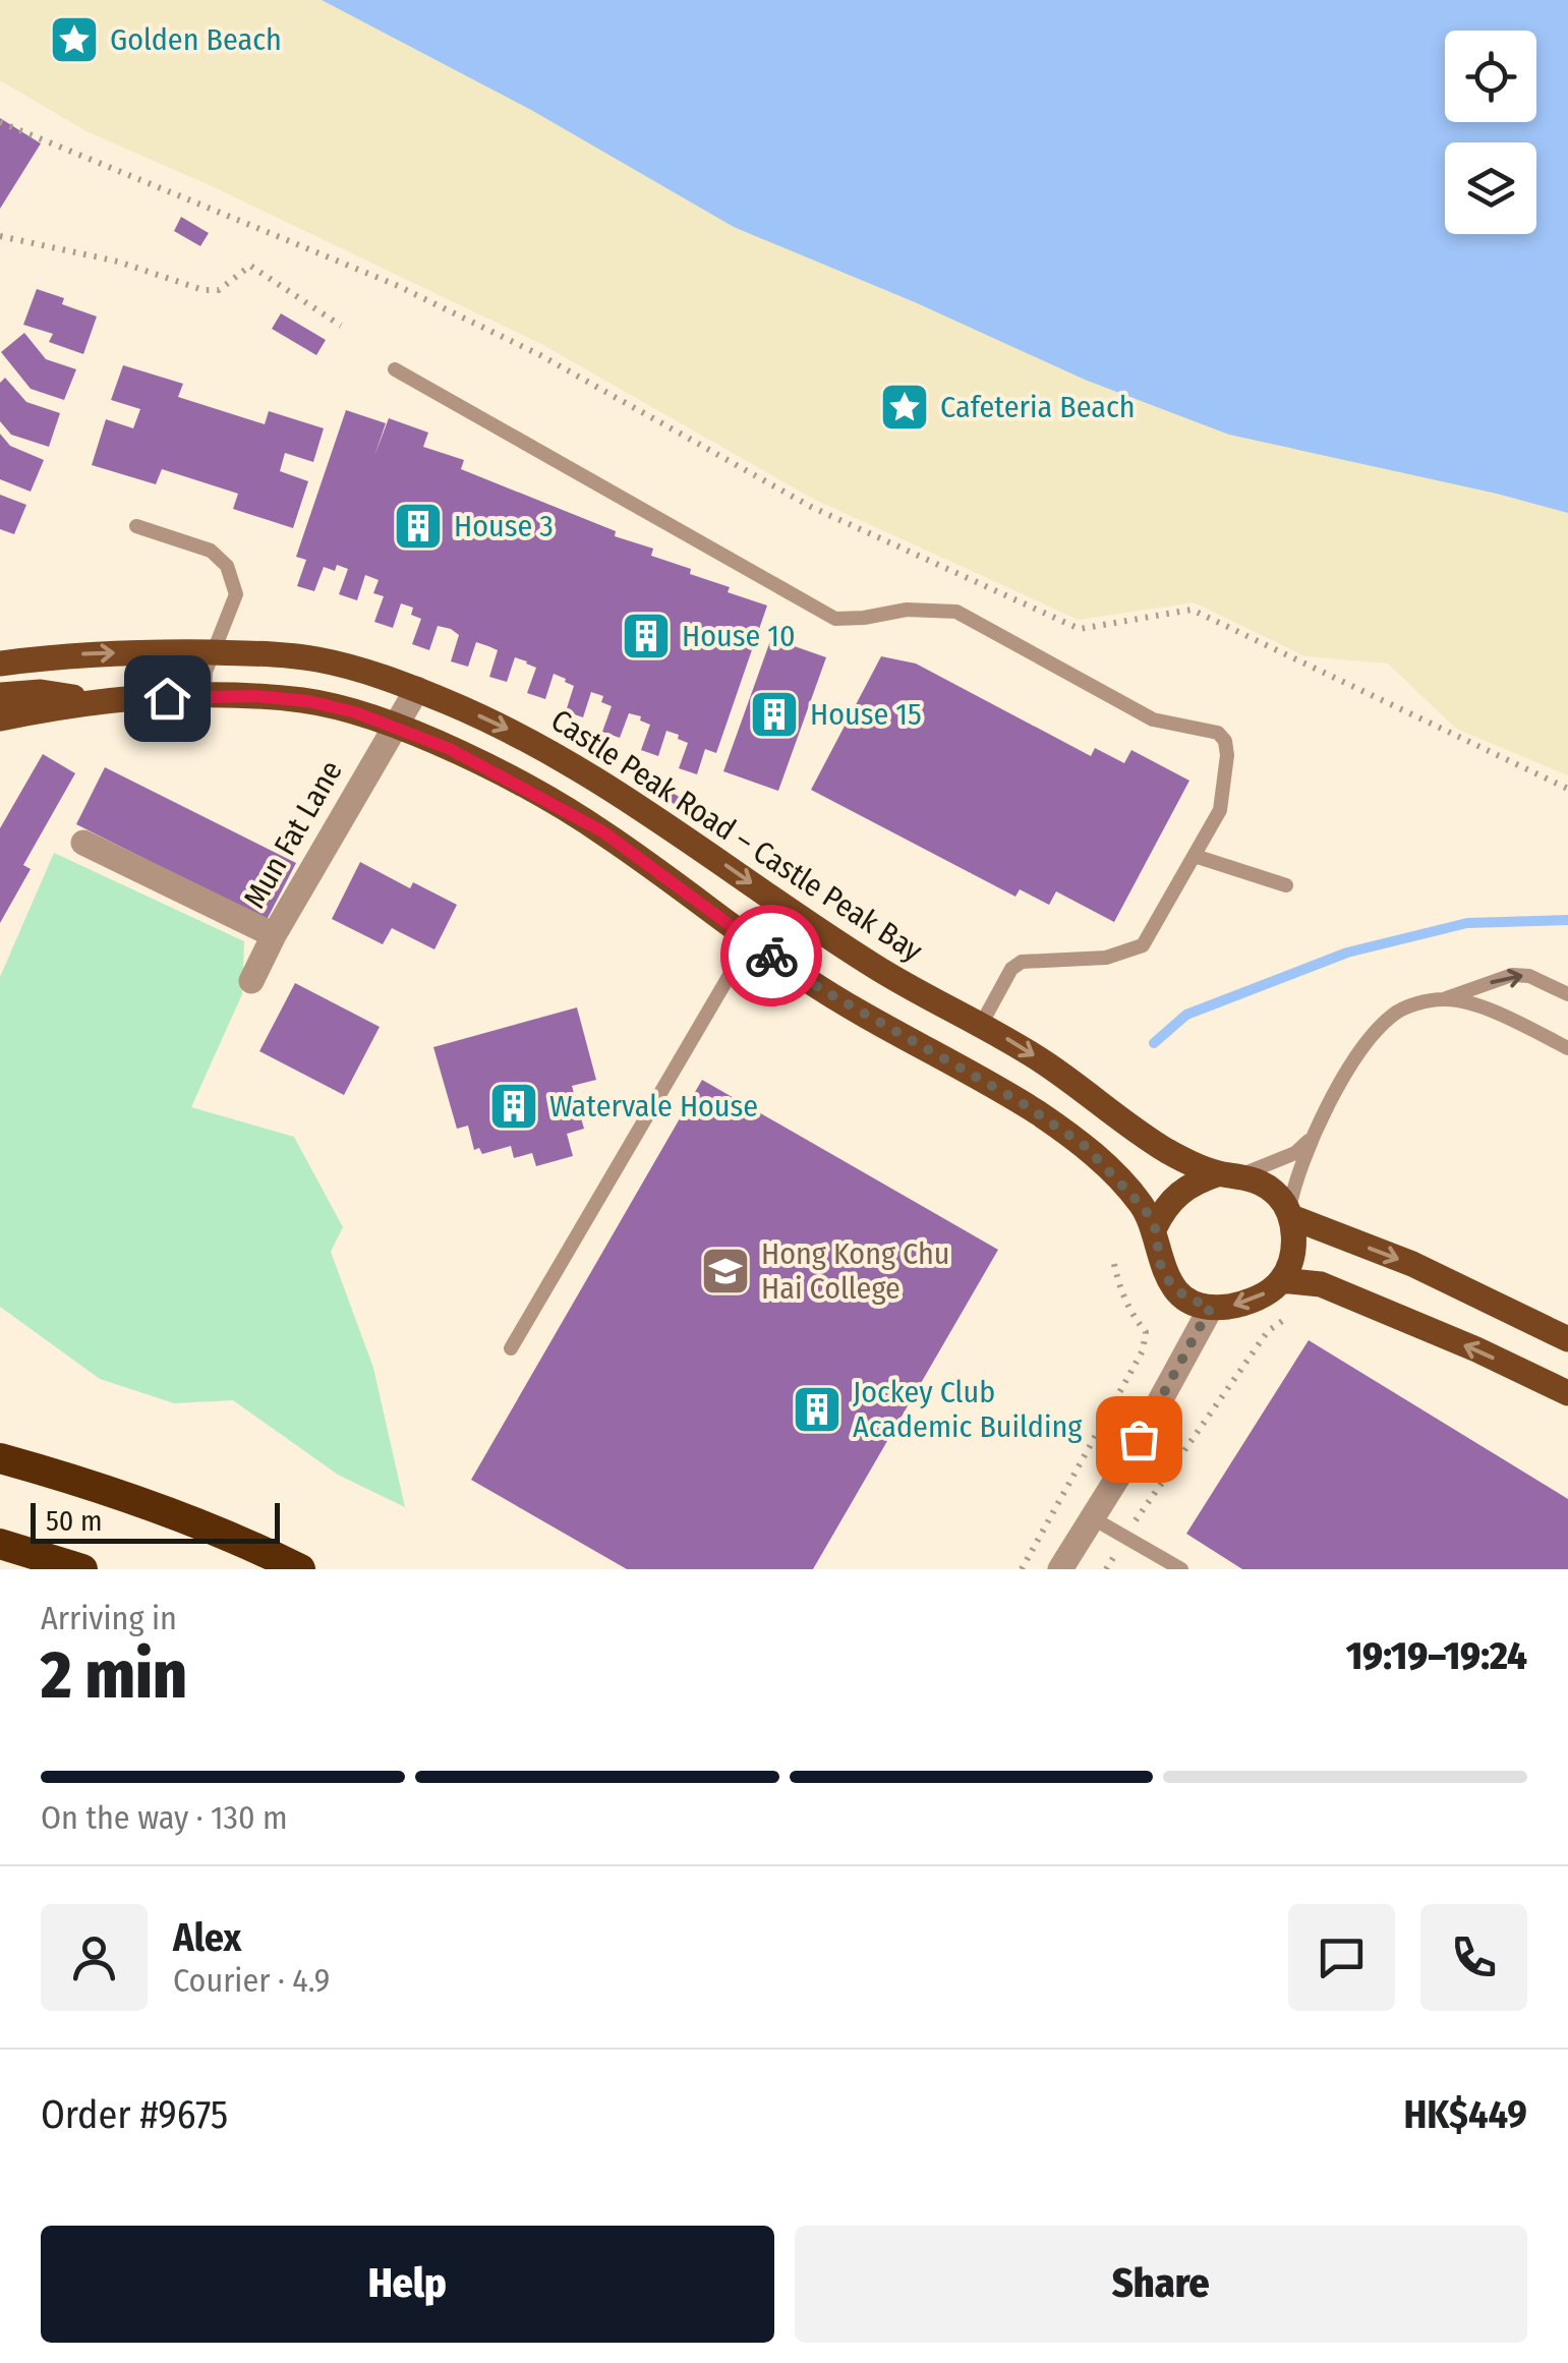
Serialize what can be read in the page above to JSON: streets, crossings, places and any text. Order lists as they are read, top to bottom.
{
  "streets": {
    "main road": ["Castle Peak Road – Castle Peak Bay"],
    "street": ["Mun Fat Lane"]
  },
  "crossings": [
    ["Mun Fat Lane", "Castle Peak Road – Castle Peak Bay"]
  ],
  "places": {
    "place": ["Golden Beach", "Cafeteria Beach"],
    "building": [
      "House 3",
      "House 10",
      "House 15",
      "Watervale House",
      "Jockey Club Academic Building"
    ],
    "school or university": ["Hong Kong Chu Hai College"]
  },
  "scale_bar": "50 m",
  "page": {
    "scale": "50 m",
    "heading": ["2 min", "Arriving in", "19:19–19:24"],
    "panel": [
      "Alex",
      "Courier · 4.9",
      "Order #9675",
      "HK$449"
    ],
    "bar": "On the way · 130 m",
    "buttons": ["Help", "Share"]
  }
}
